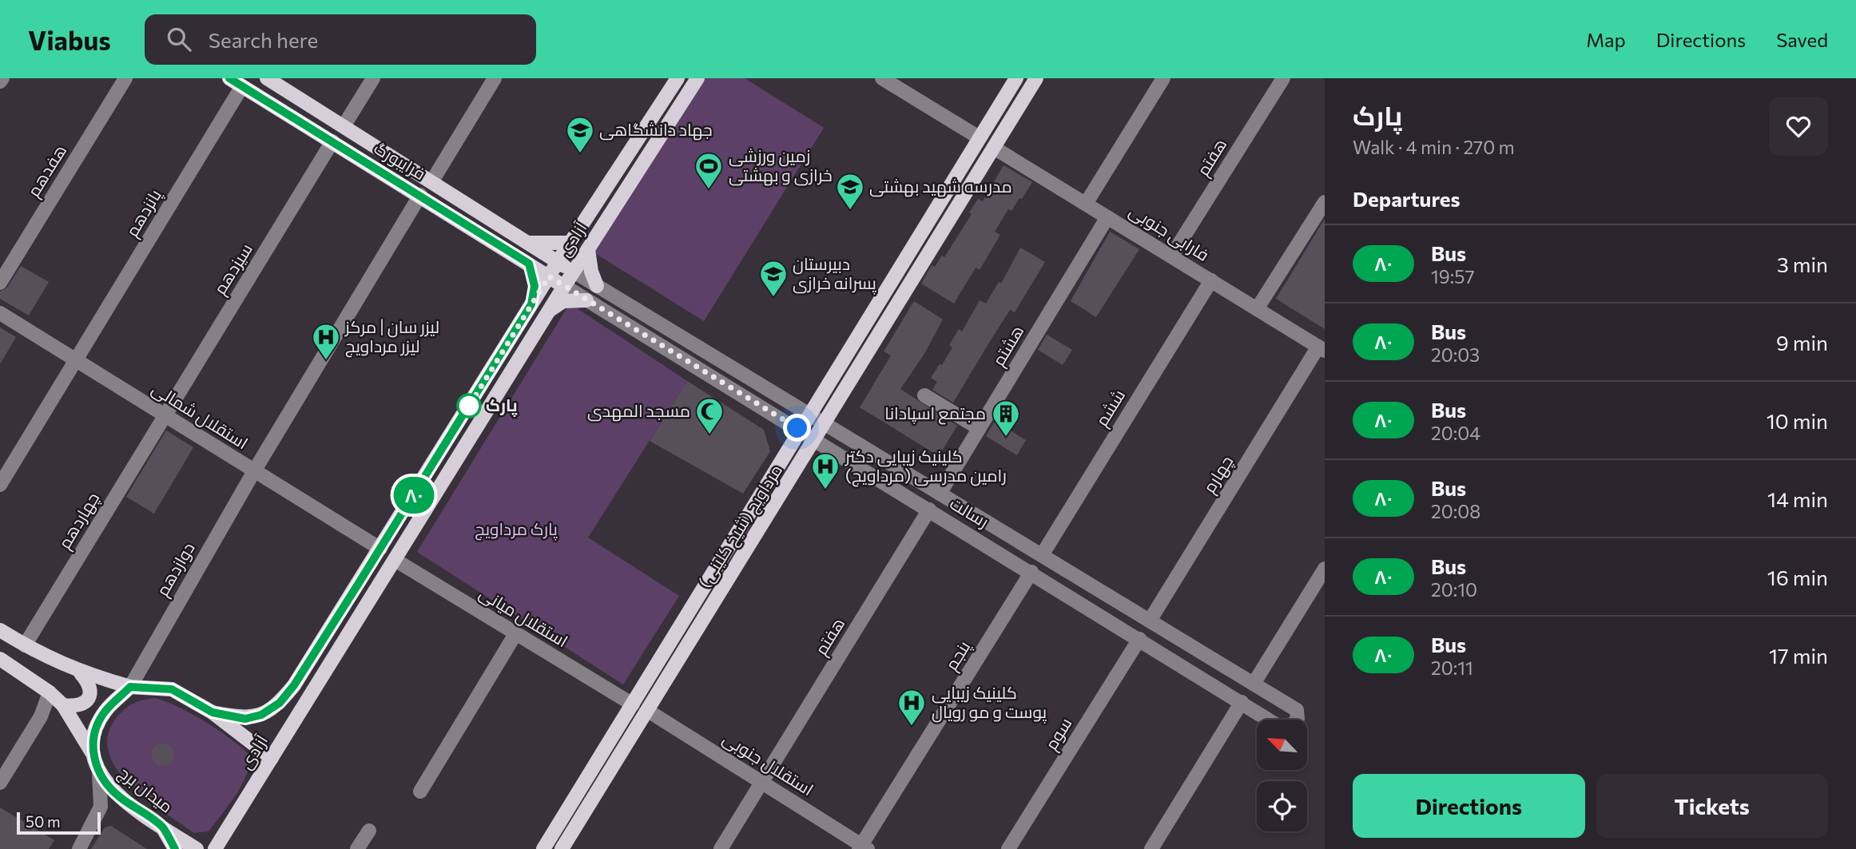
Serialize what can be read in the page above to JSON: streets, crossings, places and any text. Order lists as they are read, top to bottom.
{
  "streets": {
    "main road": [
      "فرایبورگ",
      "آزادی",
      "رسالت",
      "مرداویج (شیخ کلینی)",
      "میدان برج"
    ],
    "street": [
      "هفتم",
      "هفدهم",
      "پانزدهم",
      "فارابی جنوبی",
      "سیزدهم",
      "هشتم",
      "ششم",
      "استقلال شمالی",
      "چهارم",
      "چهاردهم",
      "دوازدهم",
      "استقلال میانی",
      "پنجم",
      "سوم",
      "استقلال جنوبی"
    ]
  },
  "crossings": [
    ["هفتم", "فارابی جنوبی"],
    ["هفتم", "رسالت"],
    ["هفتم", "استقلال جنوبی"],
    ["فرایبورگ", "پانزدهم"],
    ["فرایبورگ", "آزادی"],
    ["فرایبورگ", "سیزدهم"],
    ["فرایبورگ", "رسالت"],
    ["فرایبورگ", "دوازدهم"],
    ["پانزدهم", "استقلال شمالی"],
    ["فارابی جنوبی", "هشتم"],
    ["فارابی جنوبی", "ششم"],
    ["فارابی جنوبی", "چهارم"],
    ["فارابی جنوبی", "مرداویج (شیخ کلینی)"],
    ["آزادی", "استقلال شمالی"],
    ["آزادی", "رسالت"],
    ["آزادی", "استقلال میانی"],
    ["سیزدهم", "استقلال شمالی"],
    ["سیزدهم", "چهاردهم"],
    ["هشتم", "رسالت"],
    ["ششم", "رسالت"],
    ["استقلال شمالی", "چهاردهم"],
    ["استقلال شمالی", "دوازدهم"],
    ["چهارم", "رسالت"],
    ["رسالت", "مرداویج (شیخ کلینی)"],
    ["رسالت", "پنجم"],
    ["رسالت", "سوم"],
    ["مرداویج (شیخ کلینی)", "استقلال میانی"],
    ["مرداویج (شیخ کلینی)", "استقلال جنوبی"],
    ["پنجم", "استقلال جنوبی"]
  ],
  "parks": ["پارک مرداویج"],
  "places": {
    "school or university": ["جهاد دانشگاهی", "مدرسه شهید بهشتی", "دبیرستان پسرانه خرازی"],
    "sports": ["زمین ورزشی خرازی و بهشتی"],
    "hospital": ["لیزر سان | مرکز لیزر مرداویج", "کلینیک زیبایی دکتر رامین مدرسی (مرداویج)", "کلینیک زیبایی پوست و مو رویال"],
    "other": ["پارک"],
    "mosque": ["مسجد المهدی"],
    "building": ["مجتمع اسپادانا"]
  },
  "lines": ["bus line ۸۰"],
  "scale_bar": "50 m",
  "north": "top left",
  "page": {
    "header": "Viabus",
    "search": "Search here",
    "nav": ["Map", "Directions", "Saved"],
    "on_map": "۸۰",
    "heading": [
      ["پارک", "Walk · 4 min · 270 m"],
      "Departures"
    ],
    "list": [
      {
        "mark": "۸۰",
        "name": "Bus",
        "note": "19:57",
        "value": "3 min"
      },
      {
        "mark": "۸۰",
        "name": "Bus",
        "note": "20:03",
        "value": "9 min"
      },
      {
        "mark": "۸۰",
        "name": "Bus",
        "note": "20:04",
        "value": "10 min"
      },
      {
        "mark": "۸۰",
        "name": "Bus",
        "note": "20:08",
        "value": "14 min"
      },
      {
        "mark": "۸۰",
        "name": "Bus",
        "note": "20:10",
        "value": "16 min"
      },
      {
        "mark": "۸۰",
        "name": "Bus",
        "note": "20:11",
        "value": "17 min"
      }
    ],
    "buttons": ["Directions", "Tickets"],
    "scale": "50 m"
  }
}
